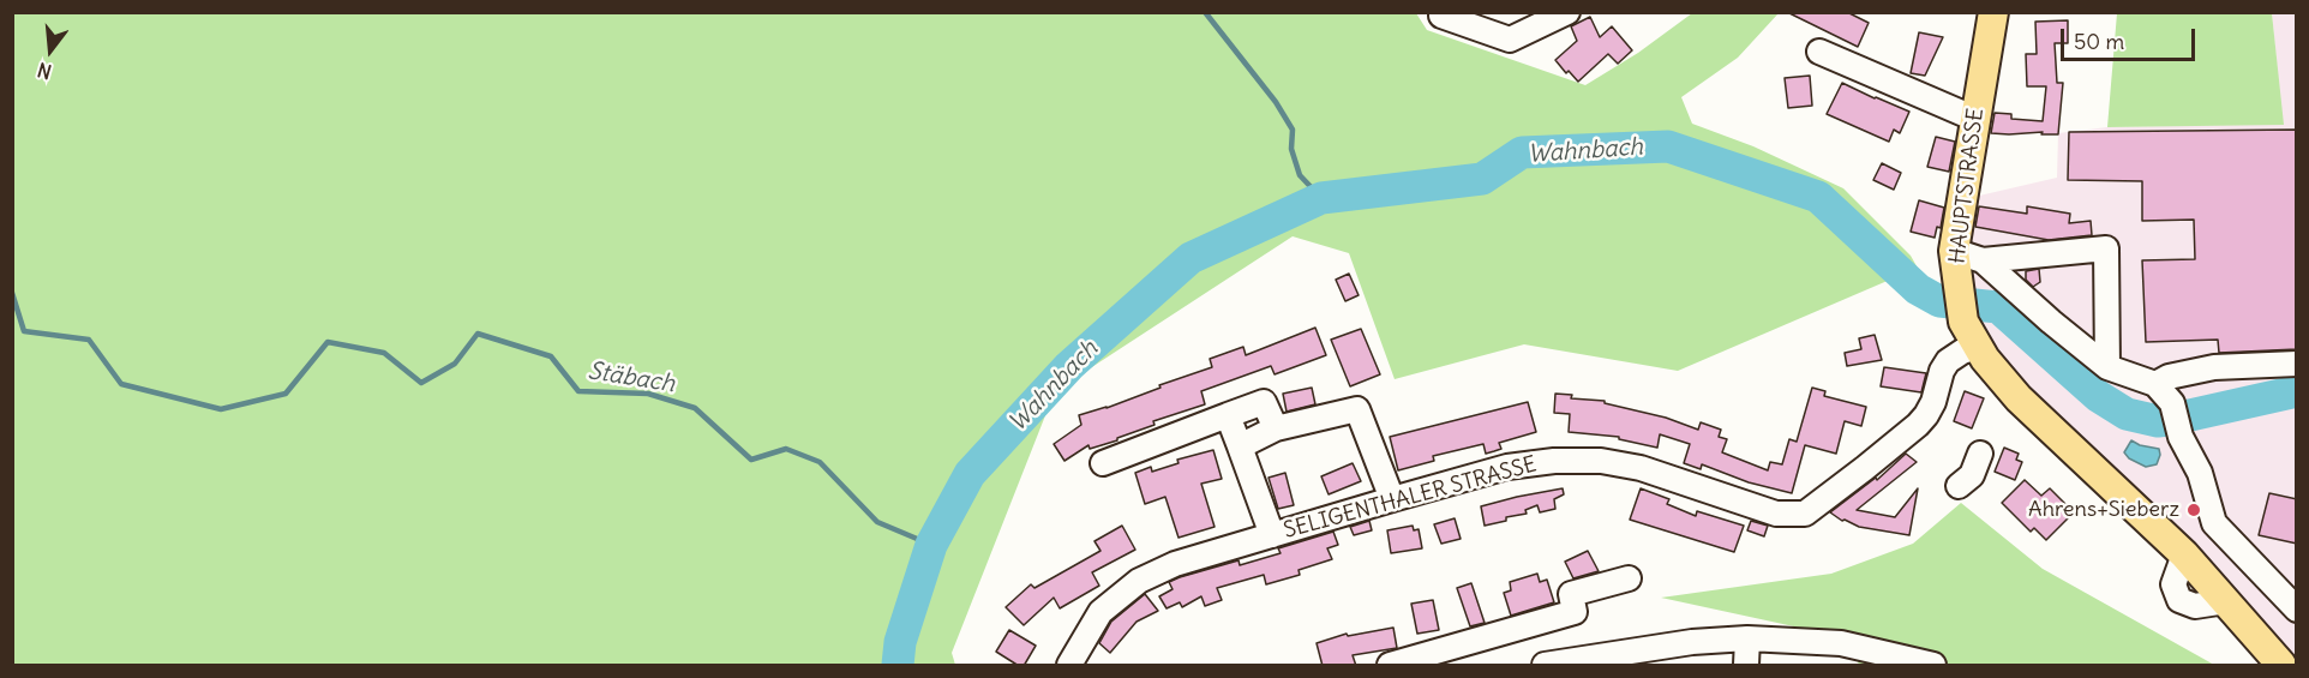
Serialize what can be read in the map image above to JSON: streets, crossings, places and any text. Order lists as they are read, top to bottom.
{
  "streets": {
    "main road": ["HAUPTSTRASSE"],
    "street": ["SELIGENTHALER STRASSE"]
  },
  "crossings": [
    ["HAUPTSTRASSE", "SELIGENTHALER STRASSE"]
  ],
  "water": ["Wahnbach", "Stäbach"],
  "places": ["Ahrens+Sieberz"],
  "scale_bar": "50 m",
  "north": "bottom"
}
